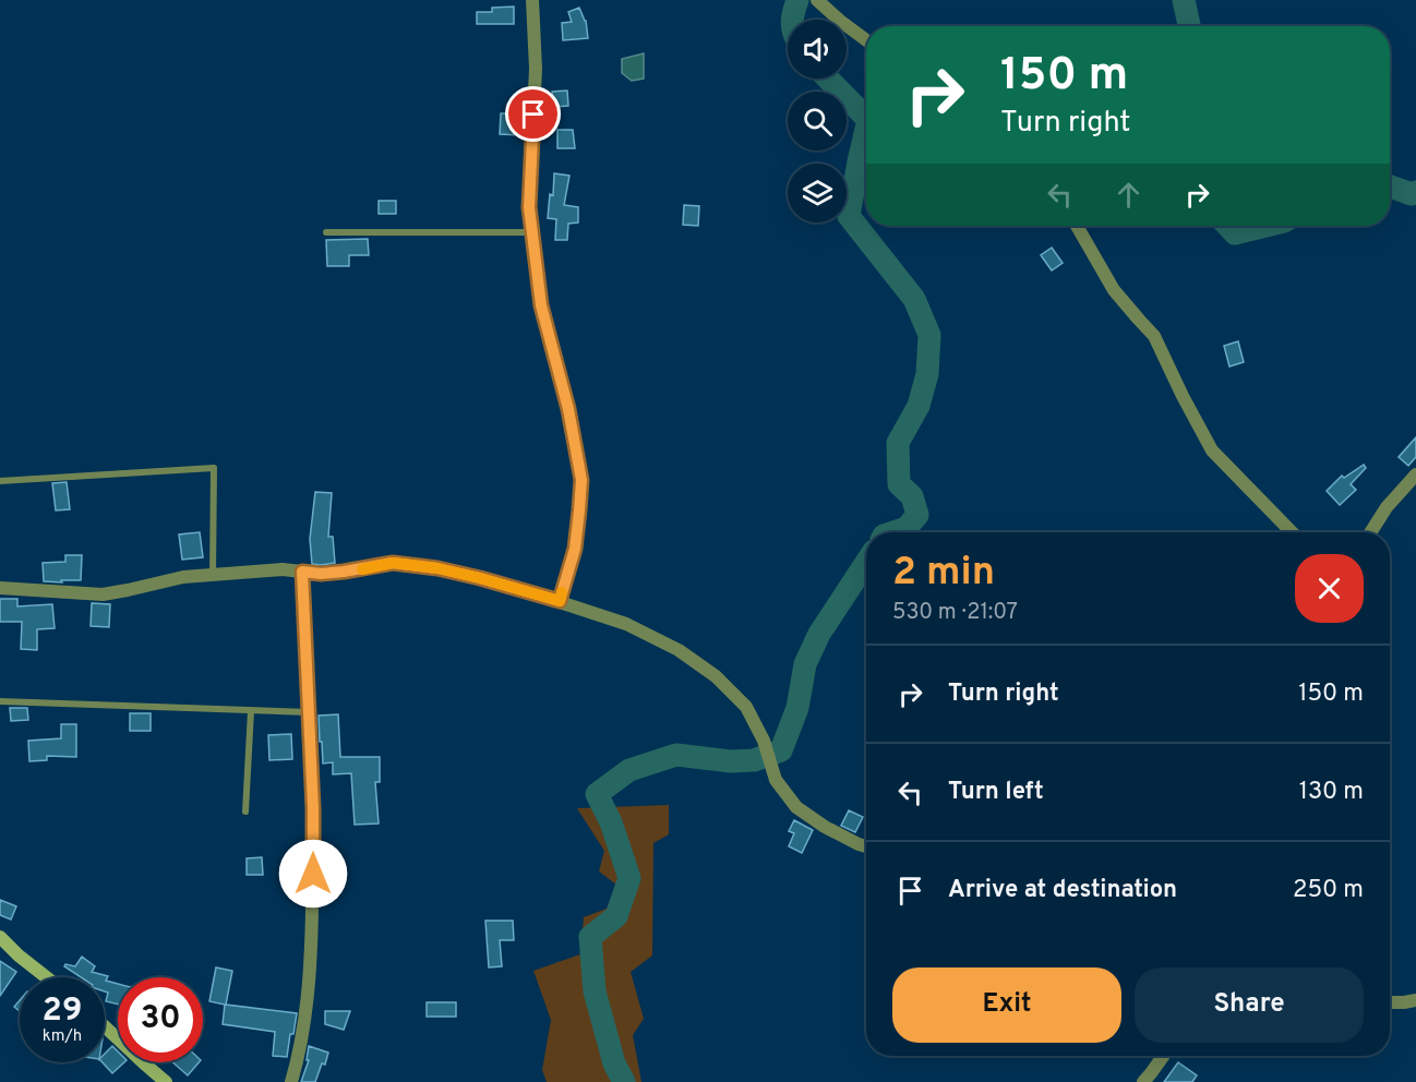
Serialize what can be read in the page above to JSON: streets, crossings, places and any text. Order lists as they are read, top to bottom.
{
  "page": {
    "turn": ["150 m", "Turn right"],
    "heading": ["2 min", "530 m · 21:07"],
    "list": [
      {
        "name": "Turn right",
        "value": "150 m"
      },
      {
        "name": "Turn left",
        "value": "130 m"
      },
      {
        "name": "Arrive at destination",
        "value": "250 m"
      }
    ],
    "buttons": ["Exit", "Share"],
    "speed": "29 km/h",
    "limit": "30"
  }
}
